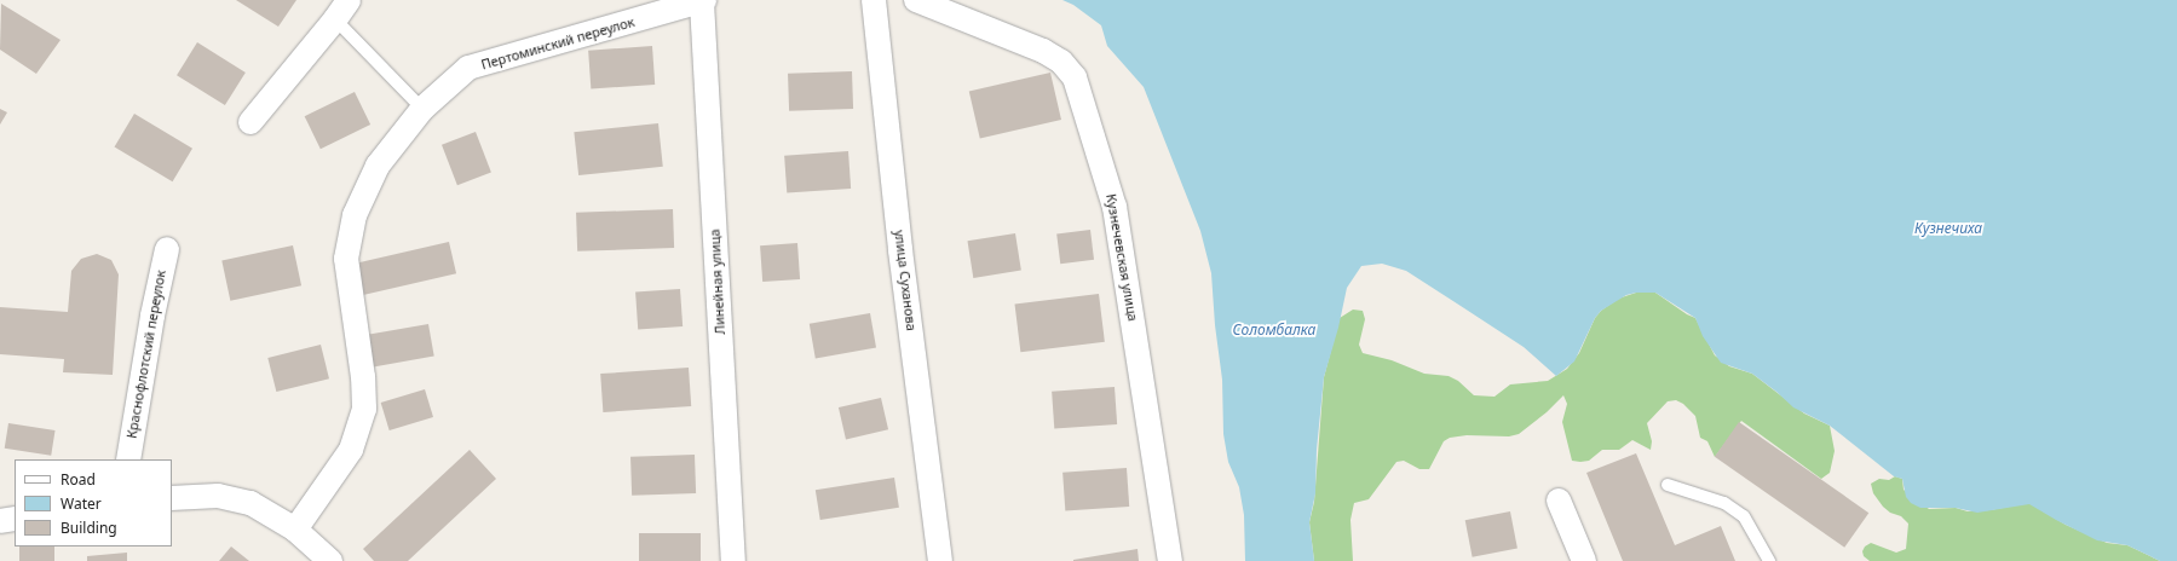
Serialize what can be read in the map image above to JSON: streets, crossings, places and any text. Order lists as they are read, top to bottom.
{
  "streets": {
    "street": [
      "Пертоминский переулок",
      "Кузнечевская улица",
      "улица Суханова",
      "Линейная улица",
      "Краснофлотский переулок"
    ]
  },
  "crossings": [
    ["Пертоминский переулок", "Линейная улица"]
  ],
  "water": ["Кузнечиха", "Соломбалка"],
  "legend": ["Road", "Water", "Building"]
}
